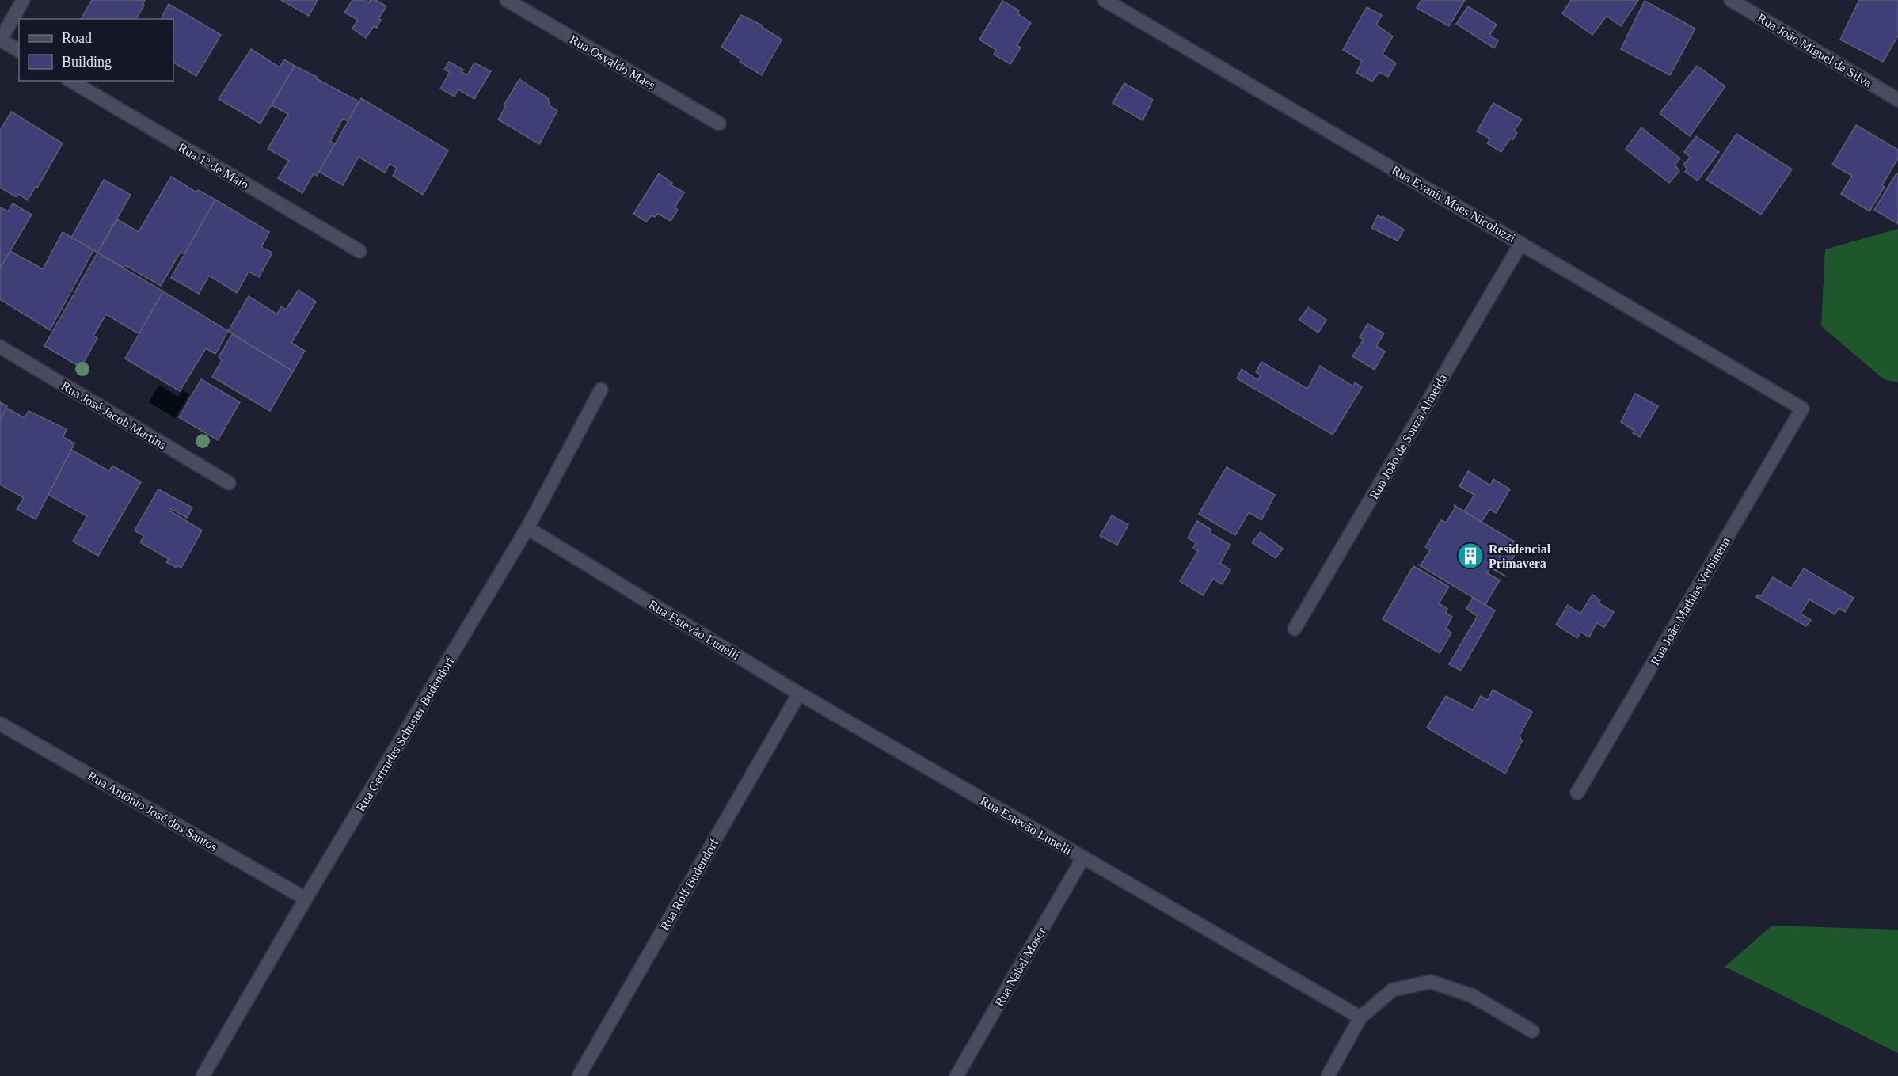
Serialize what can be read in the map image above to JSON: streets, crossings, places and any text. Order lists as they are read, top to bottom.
{
  "streets": {
    "street": [
      "Rua João Miguel da Silva",
      "Rua Osvaldo Maes",
      "Rua 1º de Maio",
      "Rua Evanir Maes Nicoluzzi",
      "Rua José Jacob Martins",
      "Rua João de Souza Almeida",
      "Rua João Mathias Verbinenn",
      "Rua Estevão Lunelli",
      "Rua Gertrudes Schuster Budendorf",
      "Rua Antônio José dos Santos",
      "Rua Rolf Budendorf",
      "Rua Nabal Moser"
    ]
  },
  "crossings": [
    ["Rua Evanir Maes Nicoluzzi", "Rua João de Souza Almeida"],
    ["Rua Evanir Maes Nicoluzzi", "Rua João Mathias Verbinenn"],
    ["Rua Estevão Lunelli", "Rua Gertrudes Schuster Budendorf"],
    ["Rua Estevão Lunelli", "Rua Rolf Budendorf"],
    ["Rua Estevão Lunelli", "Rua Nabal Moser"],
    ["Rua Gertrudes Schuster Budendorf", "Rua Antônio José dos Santos"]
  ],
  "places": {
    "building": ["Residencial Primavera"]
  },
  "legend": ["Road", "Building"]
}
